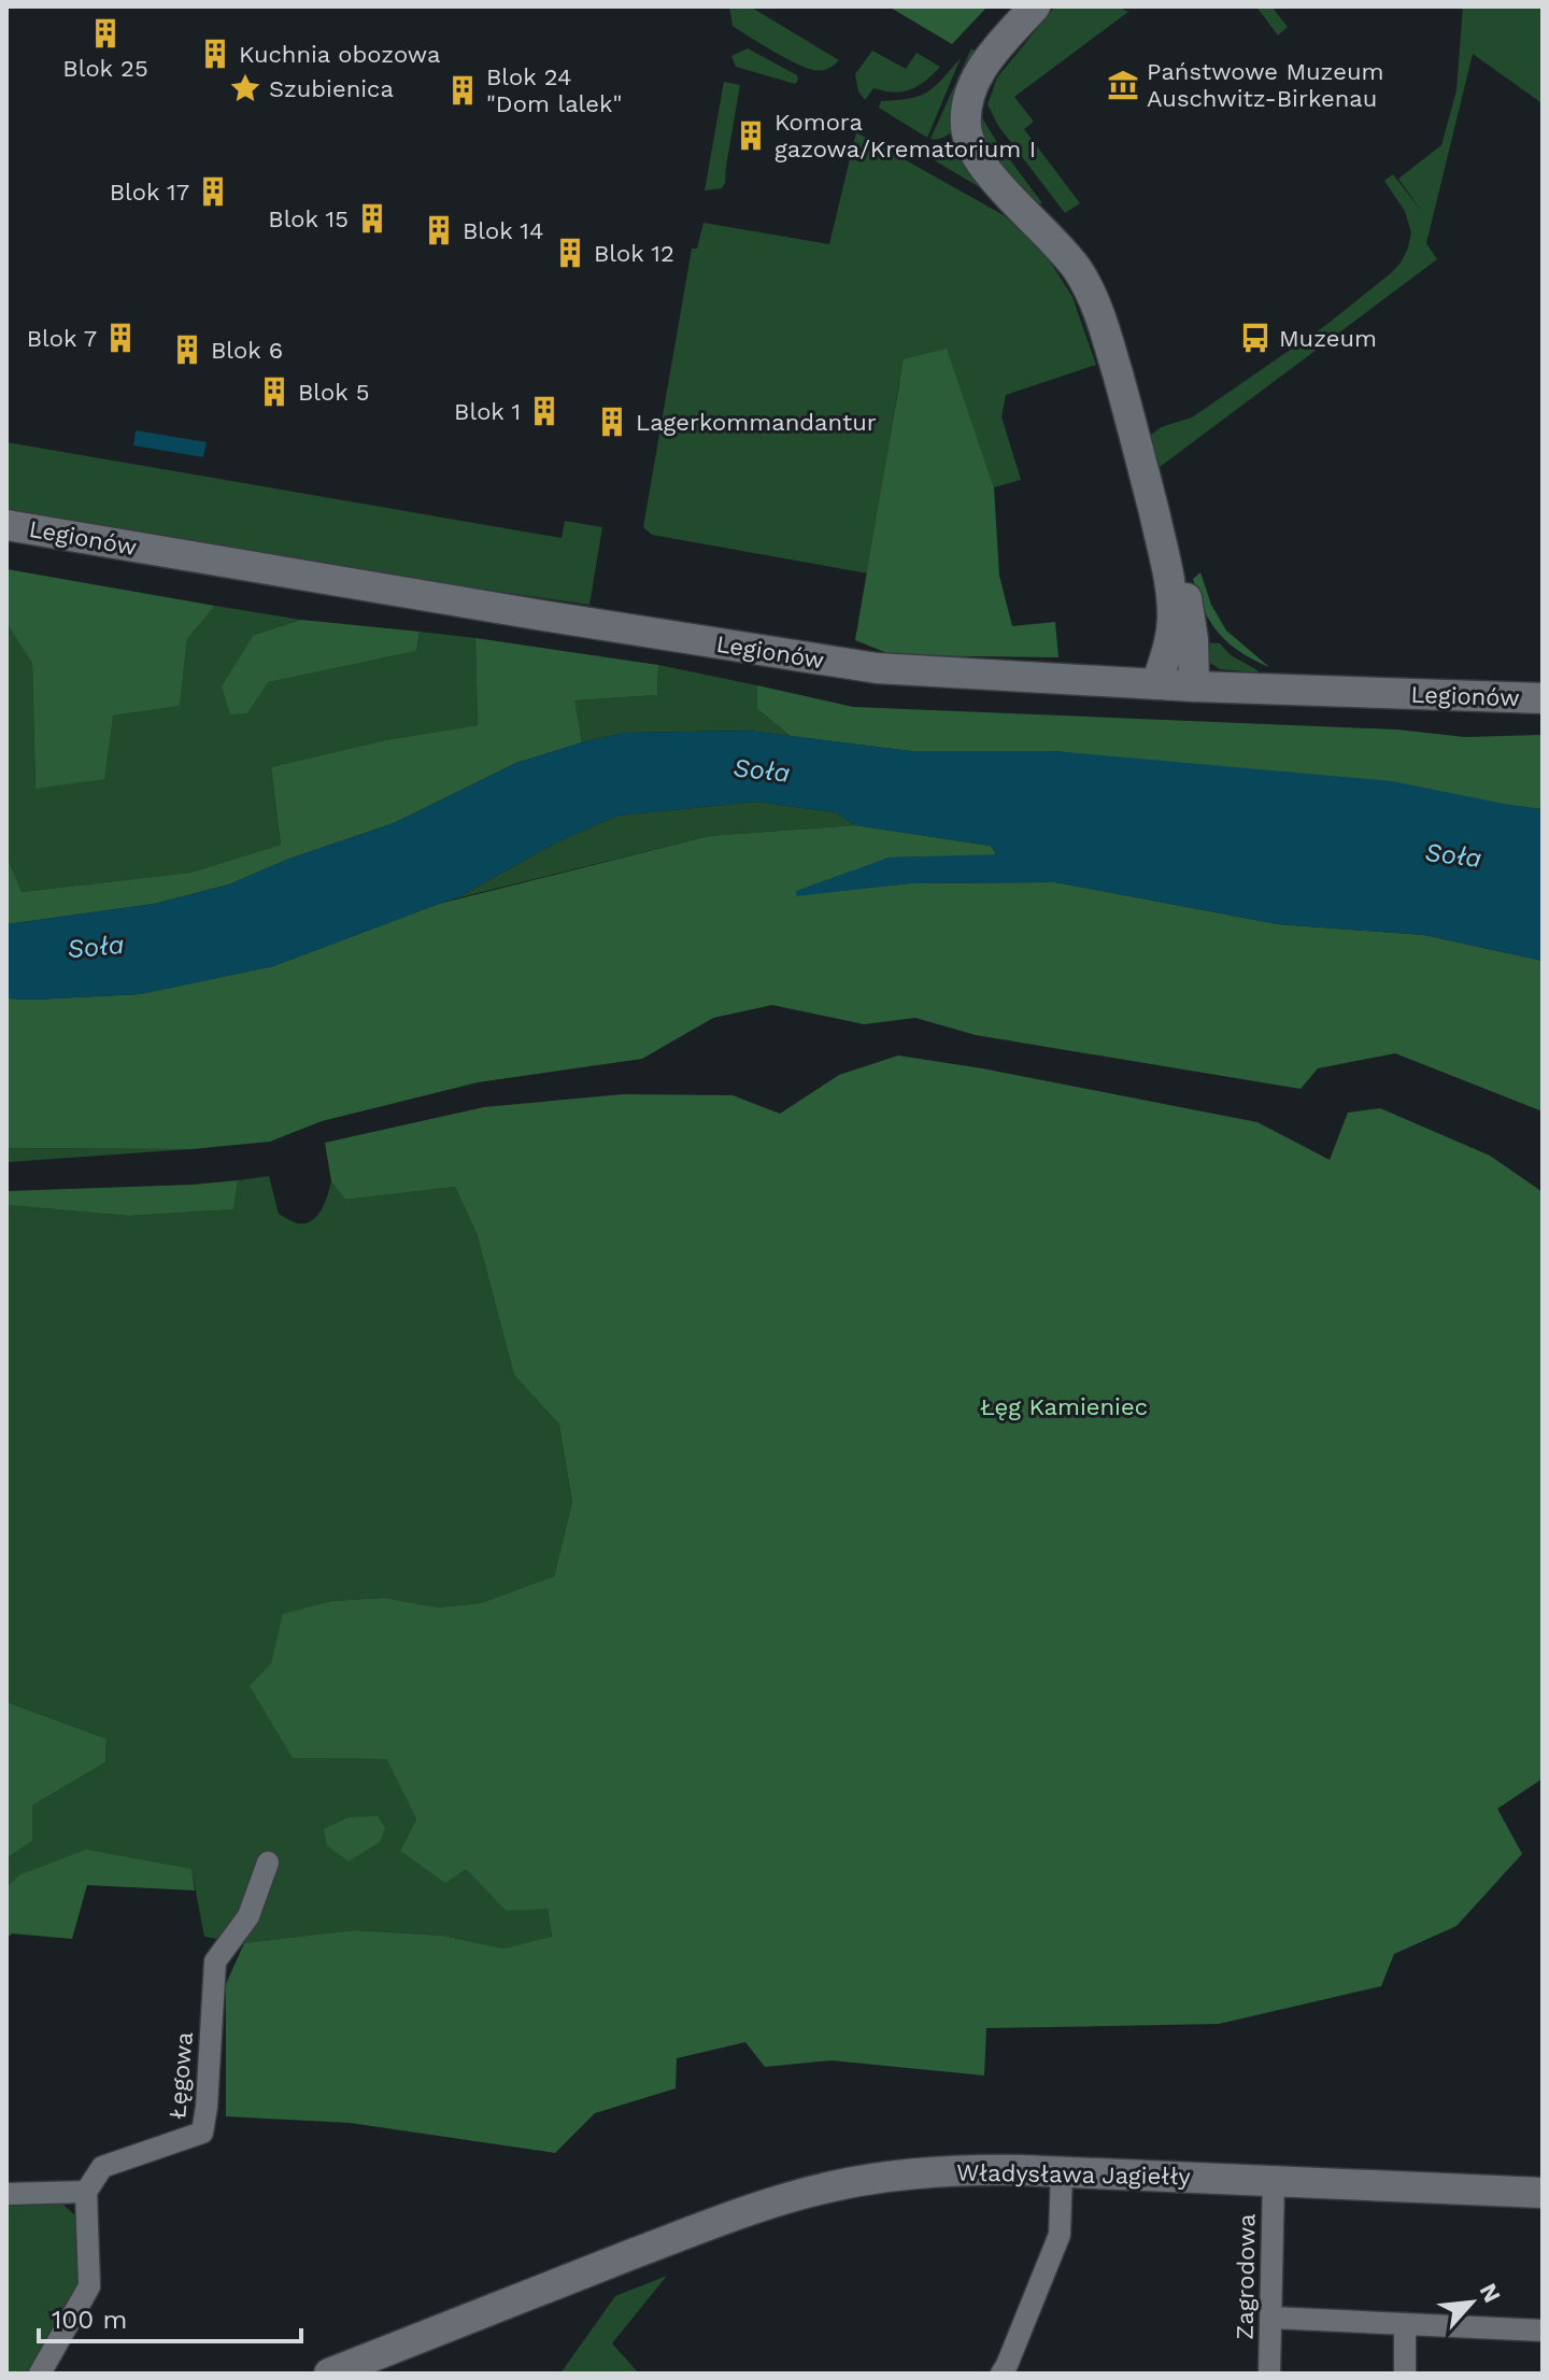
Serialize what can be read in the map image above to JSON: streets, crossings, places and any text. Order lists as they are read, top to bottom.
{
  "streets": {
    "street": [
      "Legionów",
      "Łęgowa",
      "Władysława Jagiełły",
      "Zagrodowa"
    ]
  },
  "crossings": [
    ["Władysława Jagiełły", "Zagrodowa"]
  ],
  "water": ["Soła"],
  "parks": ["Łęg Kamieniec"],
  "places": {
    "building": [
      "Blok 25",
      "Kuchnia obozowa",
      "Blok 24 \"Dom lalek\"",
      "Komora gazowa/Krematorium I",
      "Blok 17",
      "Blok 15",
      "Blok 14",
      "Blok 12",
      "Blok 7",
      "Blok 6",
      "Blok 5",
      "Blok 1",
      "Lagerkommandantur"
    ],
    "museum": ["Państwowe Muzeum Auschwitz-Birkenau"],
    "place": ["Szubienica"],
    "bus stop": ["Muzeum"]
  },
  "scale_bar": "100 m",
  "north": "top right"
}
